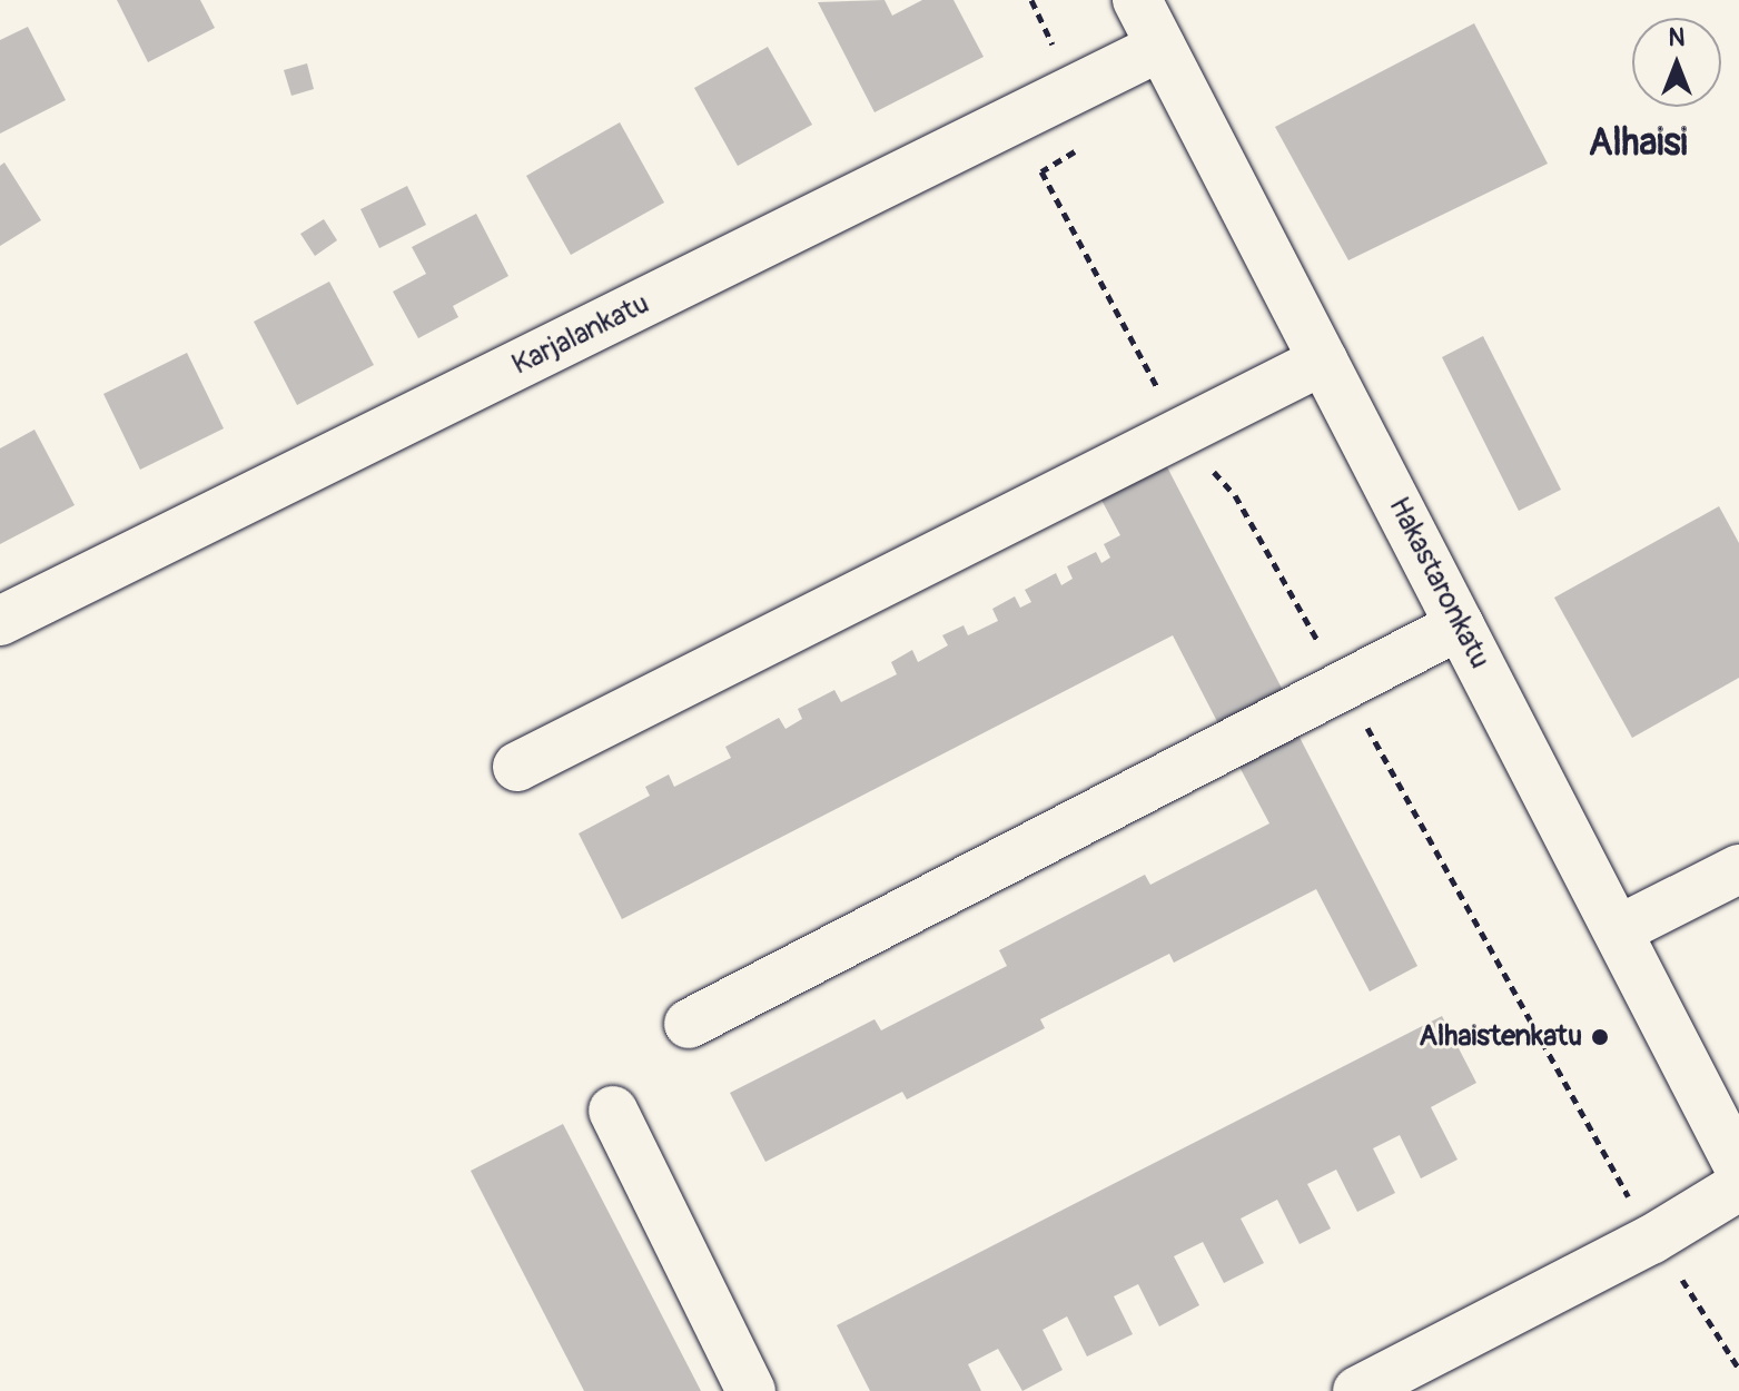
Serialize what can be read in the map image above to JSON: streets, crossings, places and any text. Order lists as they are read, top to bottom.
{
  "streets": {
    "street": ["Karjalankatu", "Hakastaronkatu"]
  },
  "crossings": [
    ["Karjalankatu", "Hakastaronkatu"]
  ],
  "districts": ["Alhaisi"],
  "places": ["Alhaistenkatu"],
  "north": "top"
}
